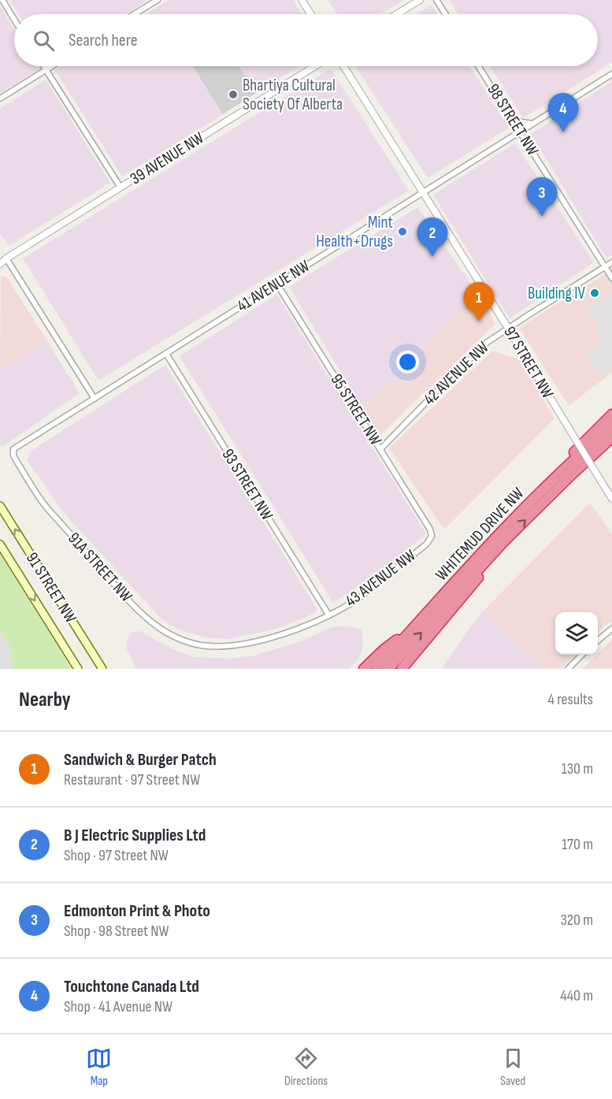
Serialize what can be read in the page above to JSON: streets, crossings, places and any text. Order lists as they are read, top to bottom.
{
  "streets": {
    "highway": ["WHITEMUD DRIVE NW"],
    "main road": ["91 STREET NW"],
    "street": [
      "98 STREET NW",
      "39 AVENUE NW",
      "41 AVENUE NW",
      "97 STREET NW",
      "42 AVENUE NW",
      "95 STREET NW",
      "93 STREET NW",
      "91A STREET NW",
      "43 AVENUE NW"
    ]
  },
  "crossings": [
    ["98 STREET NW", "41 AVENUE NW"],
    ["98 STREET NW", "42 AVENUE NW"],
    ["41 AVENUE NW", "97 STREET NW"],
    ["41 AVENUE NW", "95 STREET NW"],
    ["41 AVENUE NW", "93 STREET NW"],
    ["41 AVENUE NW", "91A STREET NW"],
    ["97 STREET NW", "42 AVENUE NW"],
    ["42 AVENUE NW", "95 STREET NW"],
    ["95 STREET NW", "43 AVENUE NW"],
    ["93 STREET NW", "43 AVENUE NW"],
    ["91A STREET NW", "43 AVENUE NW"]
  ],
  "places": ["Bhartiya Cultural Society Of Alberta", "Mint Health+Drugs", "Building IV"],
  "page": {
    "search": "Search here",
    "pins": [
      "4",
      "3",
      "2",
      "1"
    ],
    "heading": ["Nearby", "4 results"],
    "list": [
      {
        "mark": "1",
        "name": "Sandwich & Burger Patch",
        "note": "Restaurant · 97 Street NW",
        "value": "130 m"
      },
      {
        "mark": "2",
        "name": "B J Electric Supplies Ltd",
        "note": "Shop · 97 Street NW",
        "value": "170 m"
      },
      {
        "mark": "3",
        "name": "Edmonton Print & Photo",
        "note": "Shop · 98 Street NW",
        "value": "320 m"
      },
      {
        "mark": "4",
        "name": "Touchtone Canada Ltd",
        "note": "Shop · 41 Avenue NW",
        "value": "440 m"
      }
    ],
    "nav": ["Map", "Directions", "Saved"]
  }
}
